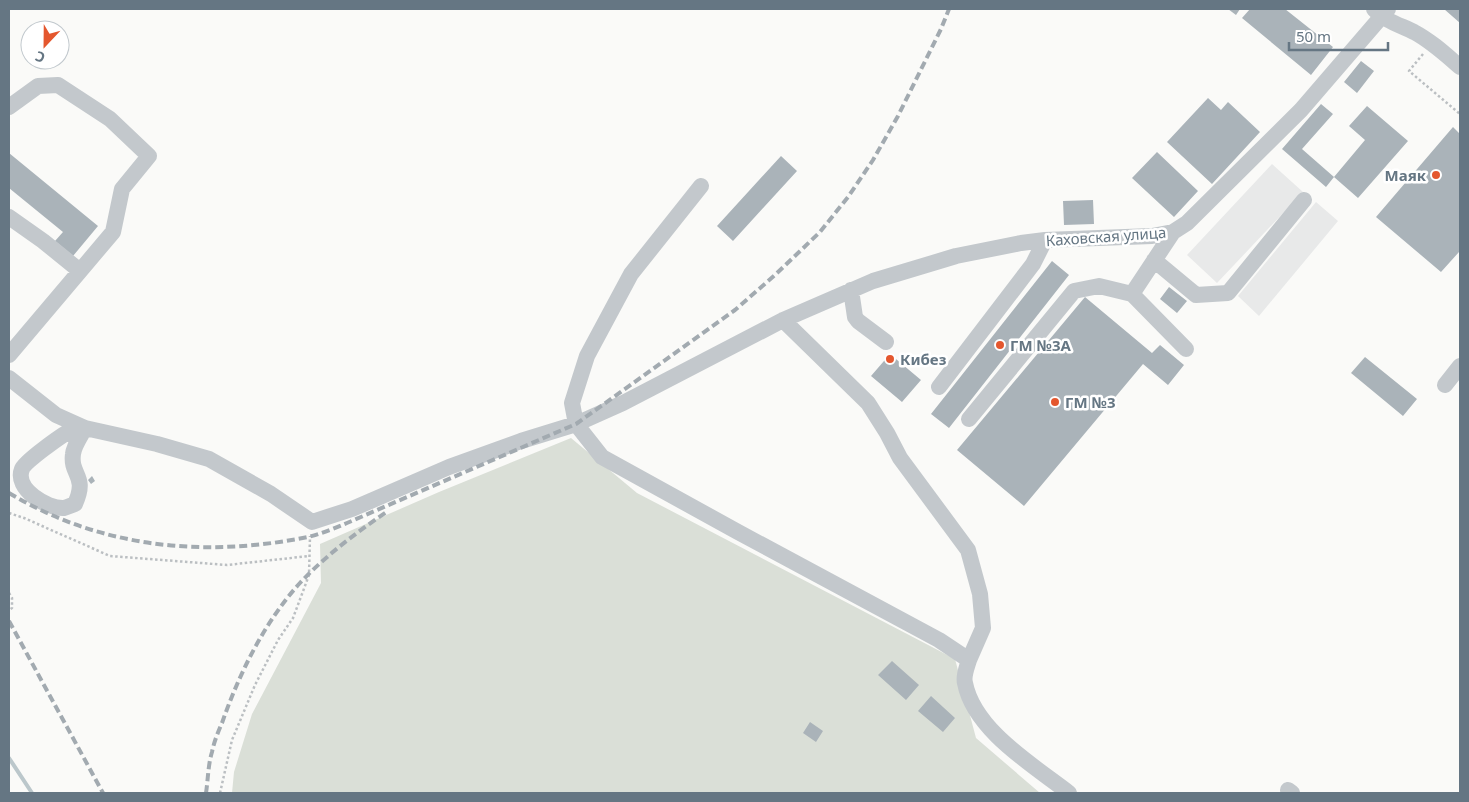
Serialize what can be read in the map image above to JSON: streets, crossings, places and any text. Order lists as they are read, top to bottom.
{
  "streets": {
    "street": ["Каховская улица"]
  },
  "places": [
    "Маяк",
    "ГМ №3А",
    "Кибез",
    "ГМ №3"
  ],
  "scale_bar": "50 m",
  "north": "bottom"
}
